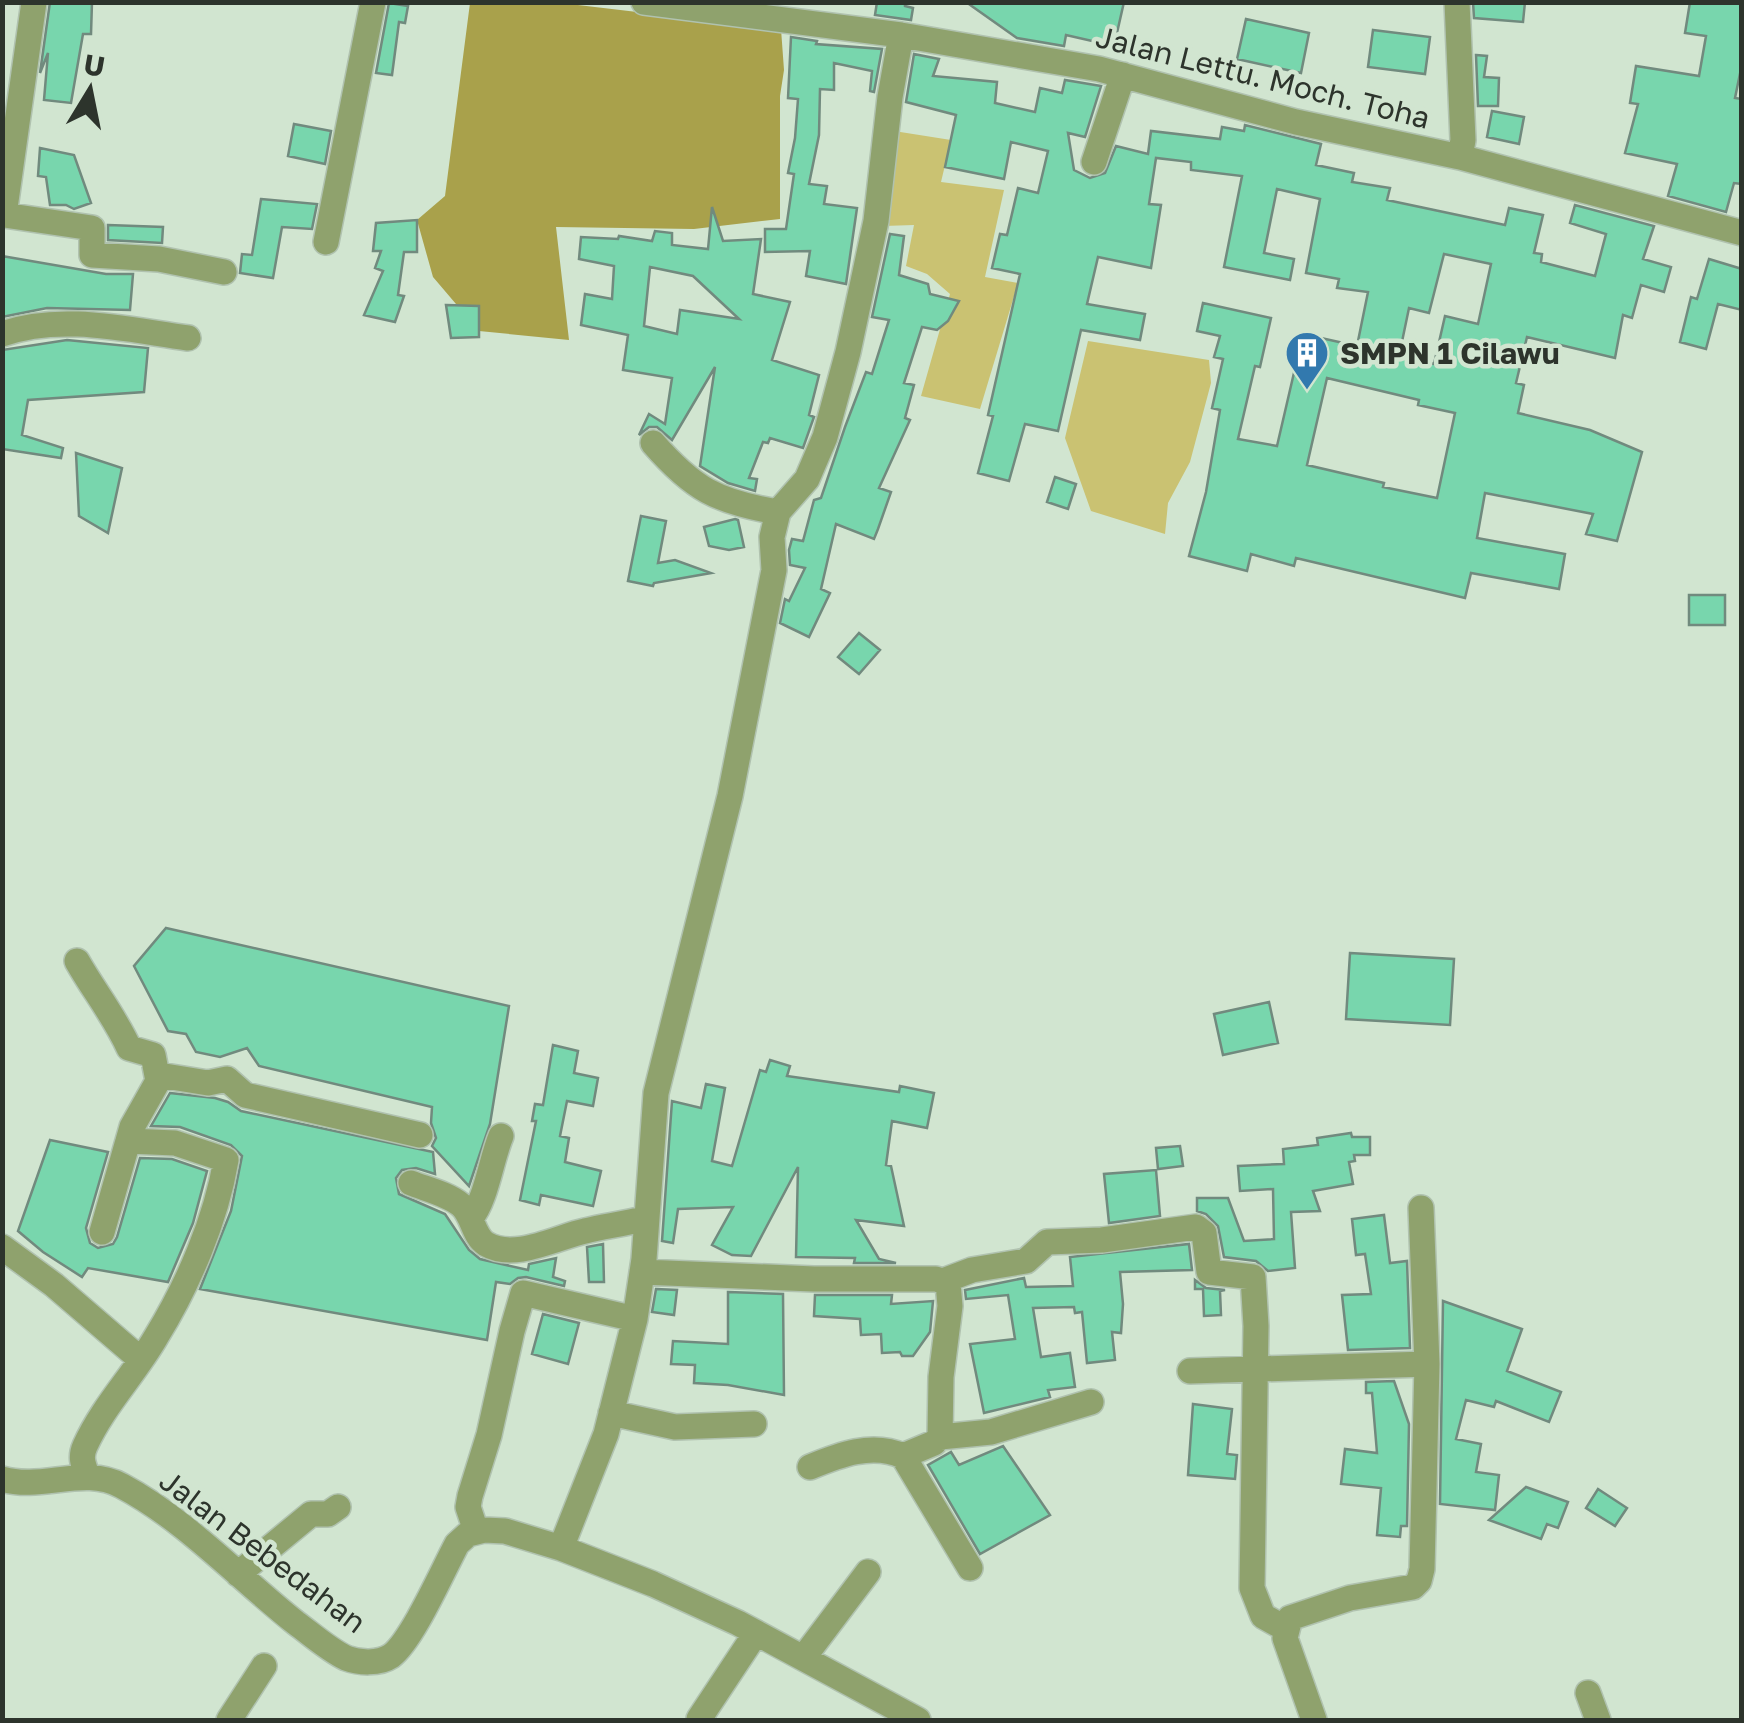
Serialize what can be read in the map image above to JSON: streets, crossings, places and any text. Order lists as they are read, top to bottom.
{
  "streets": {
    "street": ["Jalan Lettu. Moch. Toha", "Jalan Bebedahan"]
  },
  "places": {
    "building": ["SMPN 1 Cilawu"]
  },
  "north": "top"
}
